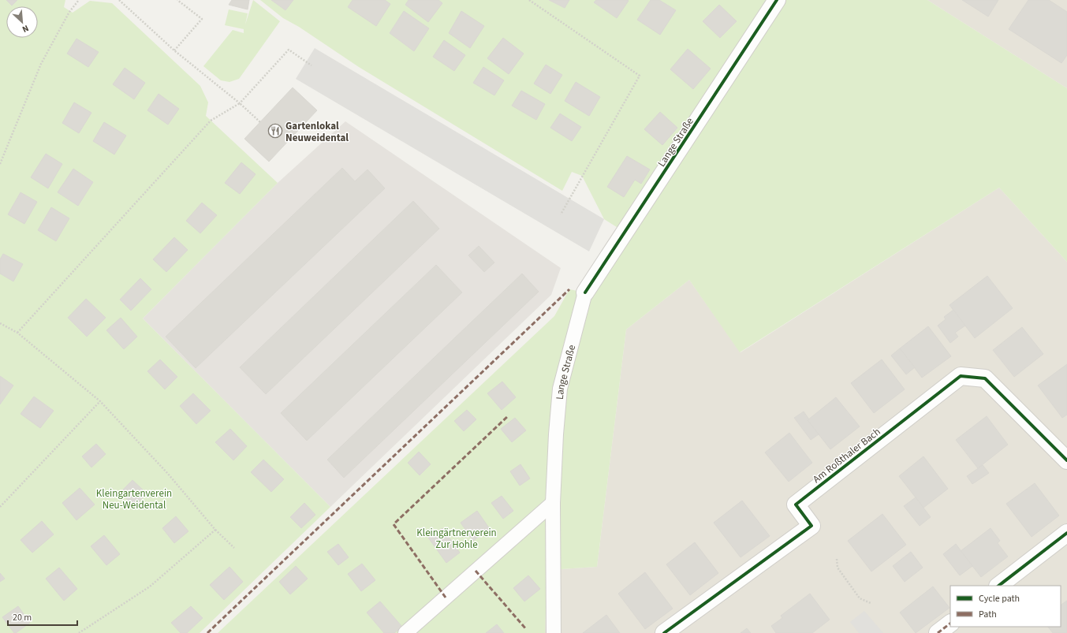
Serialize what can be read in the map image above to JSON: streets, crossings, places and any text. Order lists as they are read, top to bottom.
{
  "streets": {
    "street": ["Lange Straße", "Am Roßthaler Bach"]
  },
  "parks": ["Kleingartenverein Neu-Weidental", "Kleingärtnerverein Zur Hohle"],
  "places": {
    "restaurant": ["Gartenlokal Neuweidental"]
  },
  "legend": ["Cycle path", "Path"],
  "scale_bar": "20 m",
  "north": "bottom right"
}
